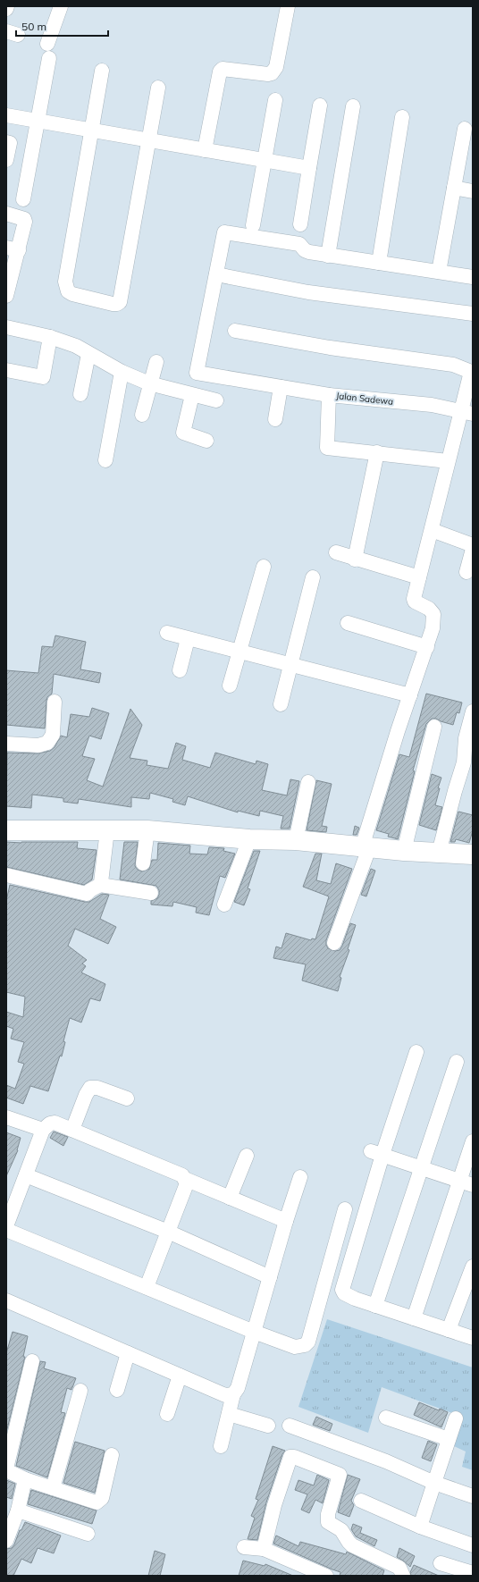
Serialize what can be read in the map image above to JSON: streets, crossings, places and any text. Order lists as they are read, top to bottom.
{
  "streets": {
    "street": ["Jalan Sadewa"]
  },
  "scale_bar": "50 m"
}
